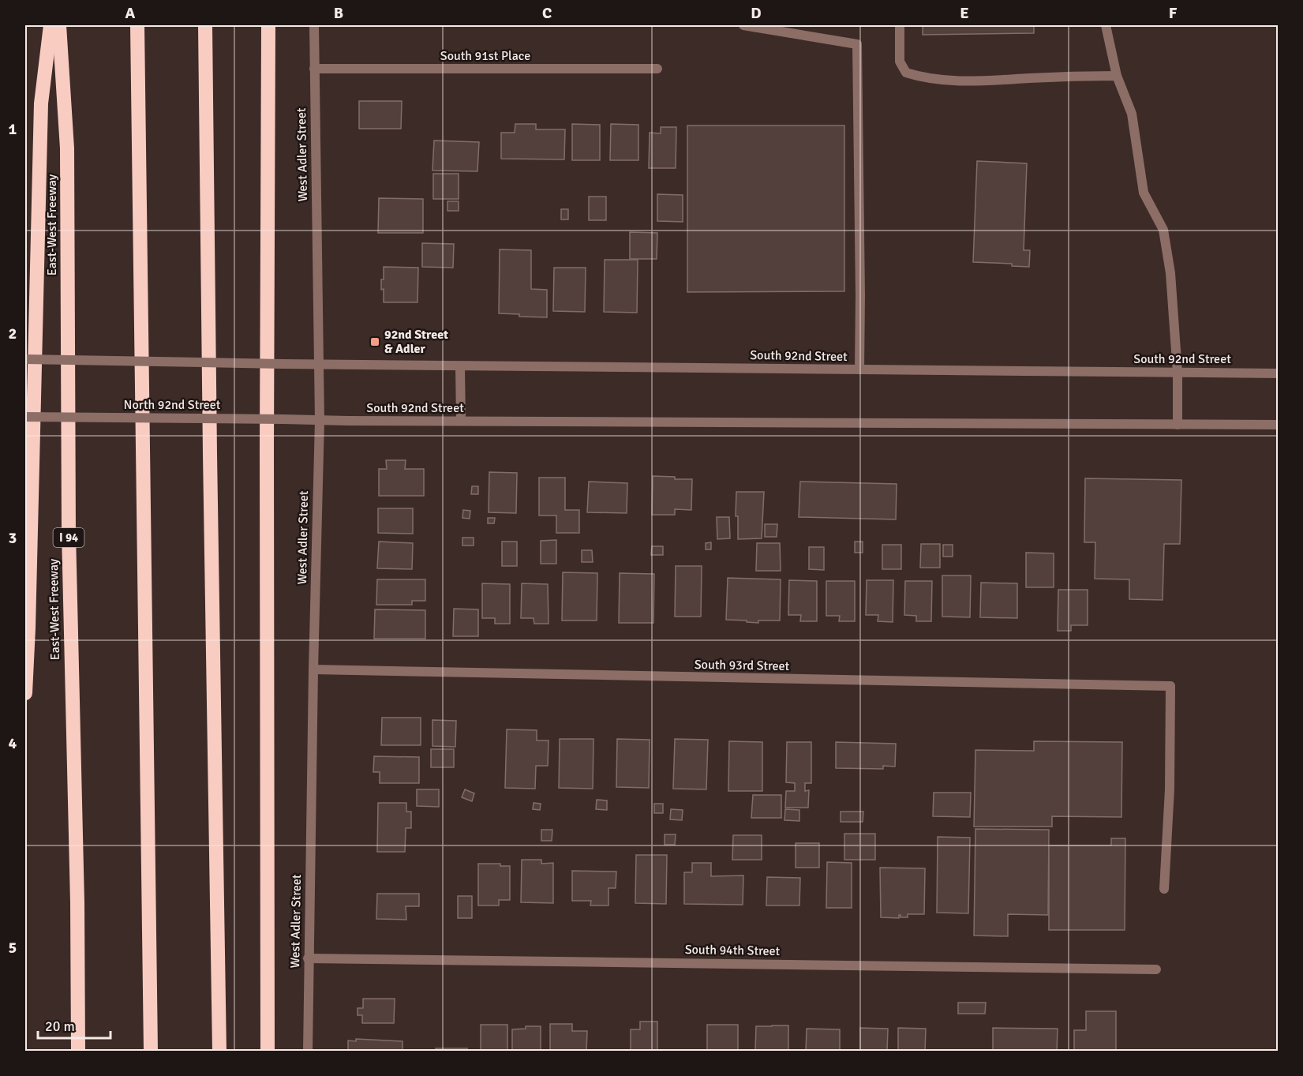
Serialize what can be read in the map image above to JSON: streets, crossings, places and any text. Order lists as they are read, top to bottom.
{
  "streets": {
    "highway": ["East-West Freeway", "I 94"],
    "street": [
      "South 91st Place",
      "West Adler Street",
      "South 92nd Street",
      "North 92nd Street",
      "South 93rd Street",
      "South 94th Street"
    ]
  },
  "crossings": [
    ["South 91st Place", "West Adler Street"],
    ["West Adler Street", "South 92nd Street"],
    ["West Adler Street", "North 92nd Street"],
    ["West Adler Street", "South 93rd Street"],
    ["West Adler Street", "South 94th Street"],
    ["South 92nd Street", "North 92nd Street"]
  ],
  "places": {
    "transit": ["92nd Street & Adler"]
  },
  "scale_bar": "20 m",
  "grid": {
    "columns": [
      "A",
      "B",
      "C",
      "D",
      "E",
      "F"
    ],
    "rows": [
      "1",
      "2",
      "3",
      "4",
      "5"
    ]
  }
}
